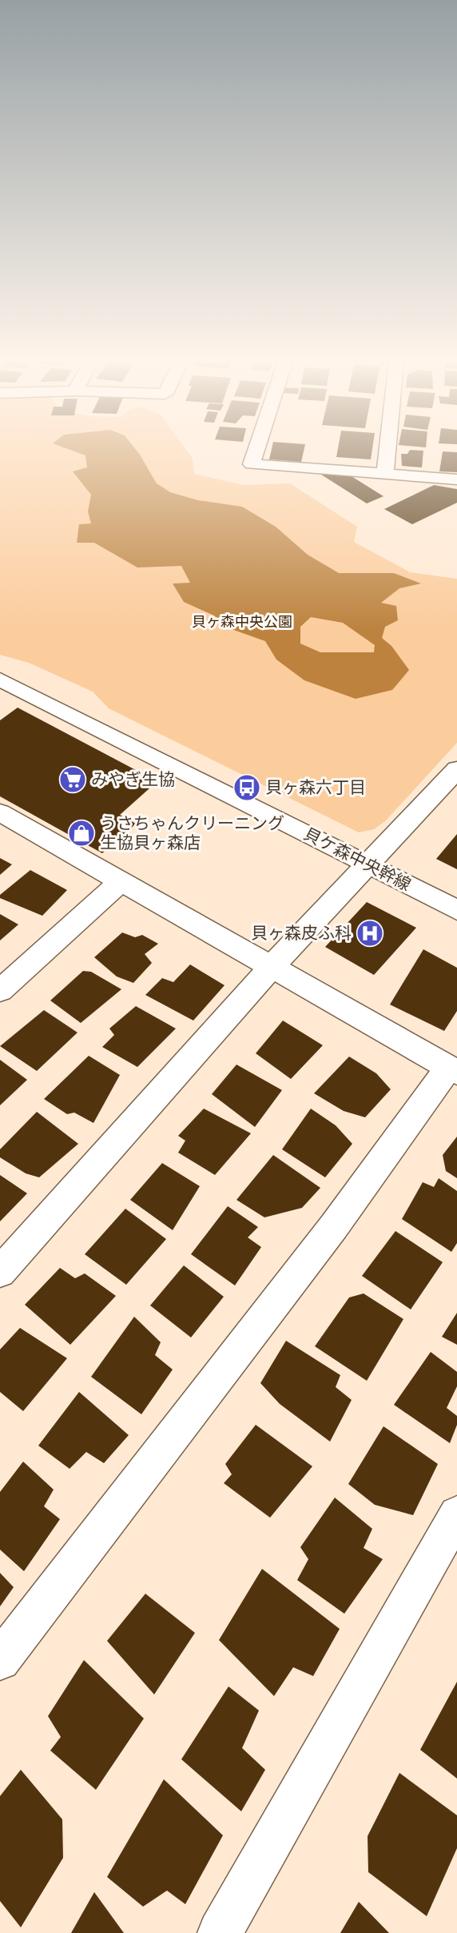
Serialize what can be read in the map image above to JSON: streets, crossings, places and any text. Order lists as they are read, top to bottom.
{
  "streets": {
    "street": ["貝ケ森中央幹線"]
  },
  "parks": ["貝ヶ森中央公園"],
  "places": {
    "supermarket": ["みやぎ生協"],
    "bus stop": ["貝ヶ森六丁目"],
    "shop": ["うさちゃんクリーニング 生協貝ヶ森店"],
    "hospital": ["貝ヶ森皮ふ科"]
  }
}
